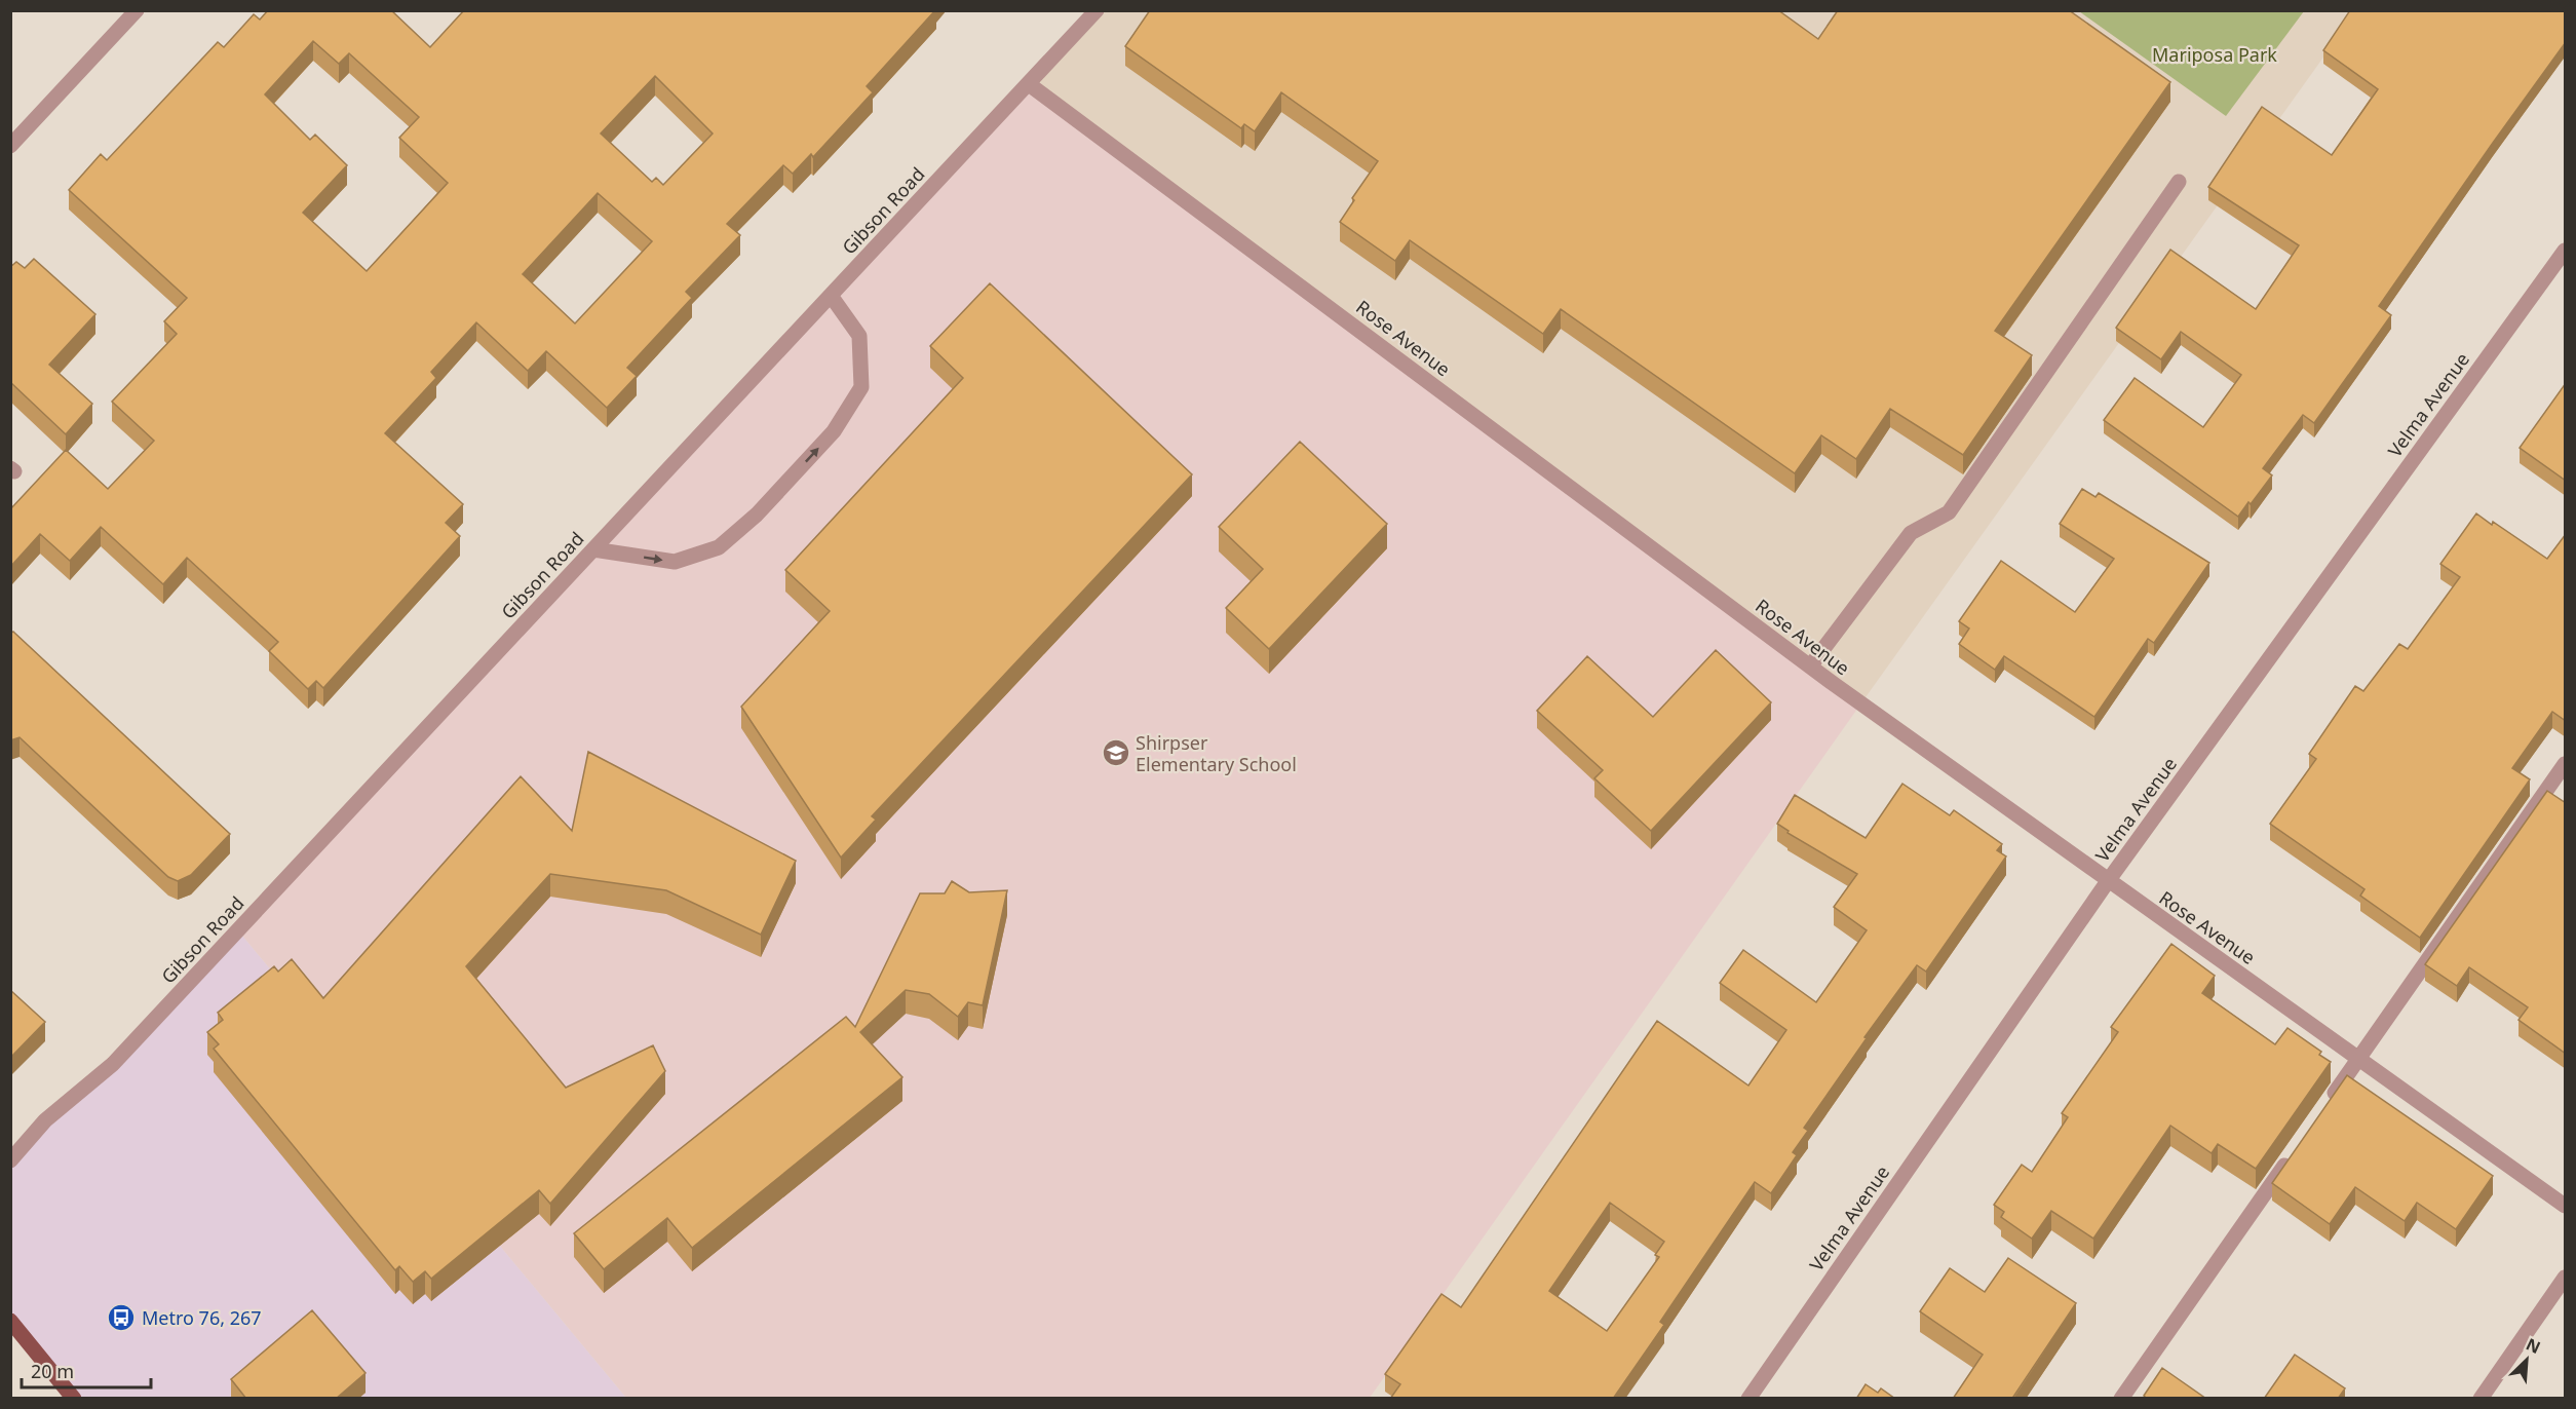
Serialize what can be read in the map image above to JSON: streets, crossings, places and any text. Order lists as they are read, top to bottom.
{
  "streets": {
    "street": ["Gibson Road", "Rose Avenue", "Velma Avenue"]
  },
  "crossings": [
    ["Gibson Road", "Rose Avenue"],
    ["Rose Avenue", "Velma Avenue"]
  ],
  "parks": ["Mariposa Park"],
  "places": {
    "school or university": ["Shirpser Elementary School"],
    "bus stop": ["Metro 76, 267"]
  },
  "scale_bar": "20 m",
  "north": "top right"
}
